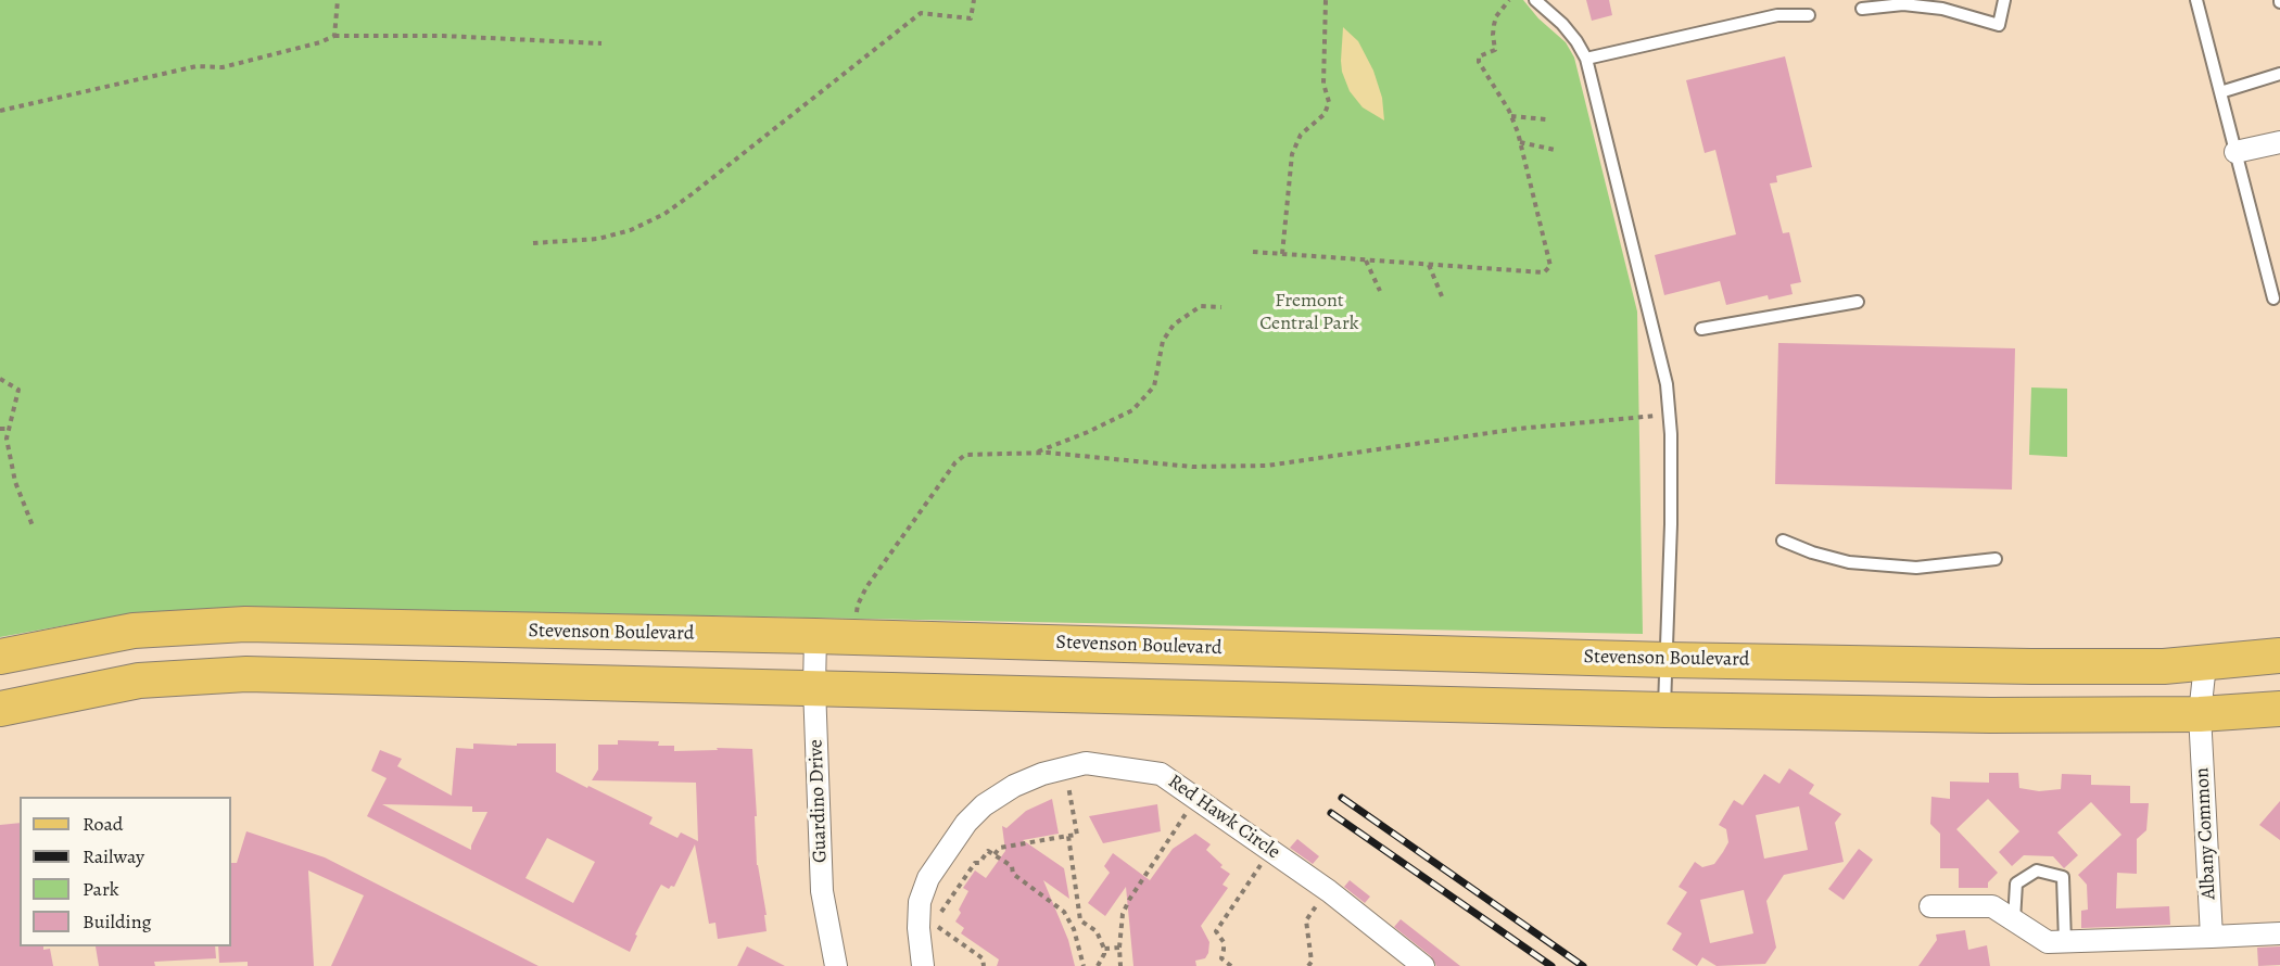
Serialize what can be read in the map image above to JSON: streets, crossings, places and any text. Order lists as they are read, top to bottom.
{
  "streets": {
    "main road": ["Stevenson Boulevard"],
    "street": ["Guardino Drive", "Red Hawk Circle", "Albany Common"]
  },
  "crossings": [
    ["Stevenson Boulevard", "Guardino Drive"],
    ["Stevenson Boulevard", "Albany Common"]
  ],
  "parks": ["Fremont Central Park"],
  "legend": [
    "Road",
    "Railway",
    "Park",
    "Building"
  ]
}
